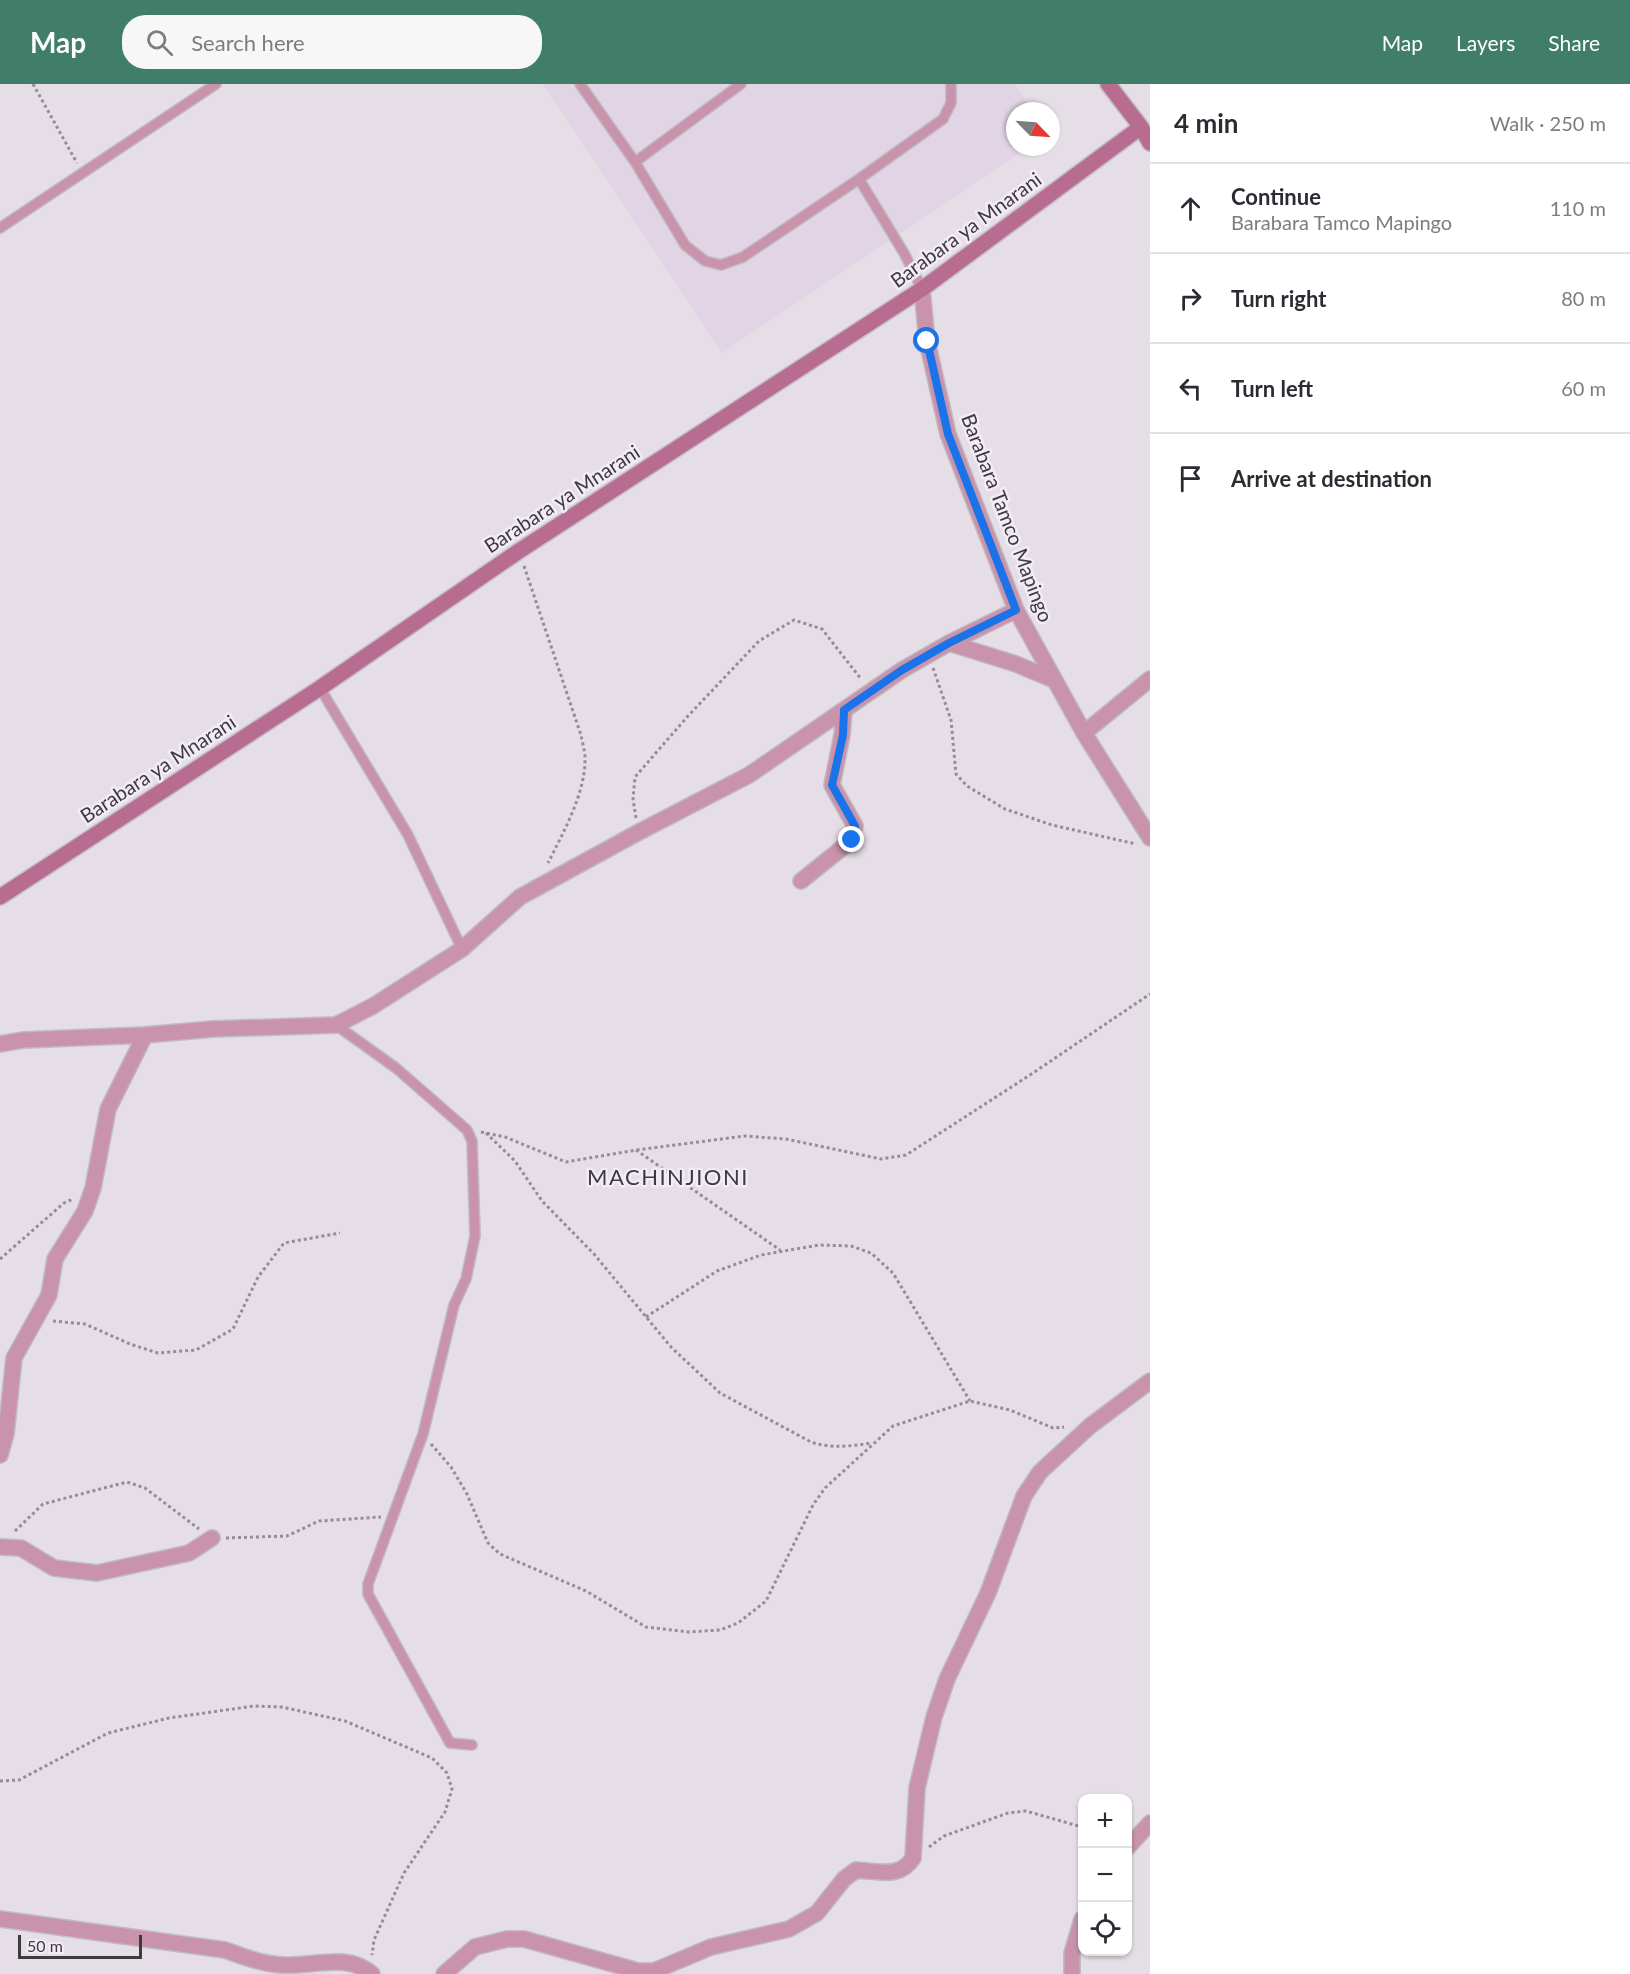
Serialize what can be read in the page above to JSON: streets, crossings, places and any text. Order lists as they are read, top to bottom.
{
  "streets": {
    "street": ["Barabara ya Mnarani", "Barabara Tamco Mapingo"]
  },
  "crossings": [
    ["Barabara ya Mnarani", "Barabara Tamco Mapingo"]
  ],
  "districts": ["MACHINJIONI"],
  "scale_bar": "50 m",
  "north": "bottom right",
  "page": {
    "header": "Map",
    "search": "Search here",
    "nav": ["Map", "Layers", "Share"],
    "heading": ["4 min", "Walk · 250 m"],
    "list": [
      ["Continue", "Barabara Tamco Mapingo", "110 m"],
      ["Turn right", "80 m"],
      ["Turn left", "60 m"],
      "Arrive at destination"
    ],
    "map_buttons": ["+", "−"],
    "scale": "50 m"
  }
}
